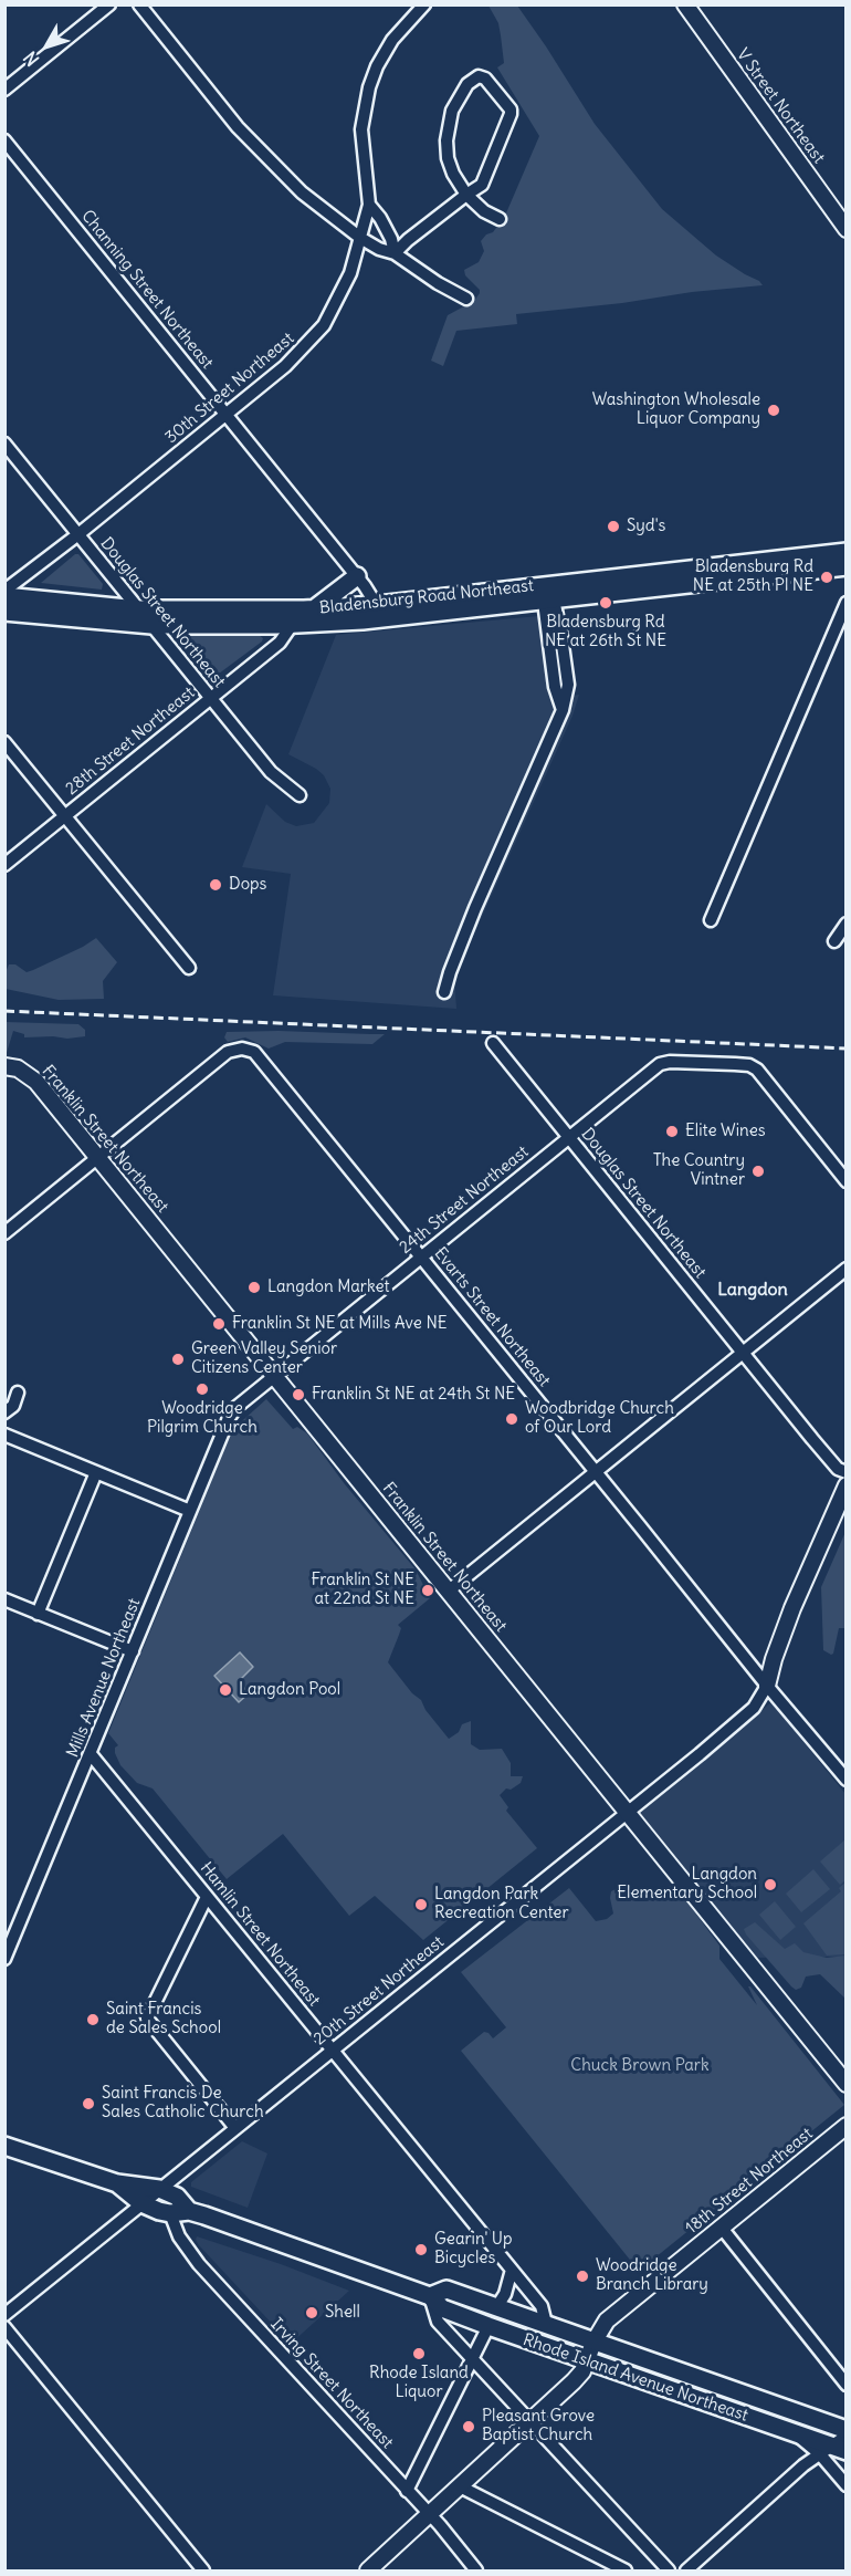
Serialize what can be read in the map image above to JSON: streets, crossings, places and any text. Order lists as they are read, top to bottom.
{
  "streets": {
    "main road": ["Bladensburg Road Northeast", "Rhode Island Avenue Northeast"],
    "street": [
      "V Street Northeast",
      "Channing Street Northeast",
      "30th Street Northeast",
      "Douglas Street Northeast",
      "28th Street Northeast",
      "Franklin Street Northeast",
      "24th Street Northeast",
      "Evarts Street Northeast",
      "Mills Avenue Northeast",
      "Hamlin Street Northeast",
      "20th Street Northeast",
      "18th Street Northeast",
      "Irving Street Northeast"
    ]
  },
  "crossings": [
    ["Channing Street Northeast", "30th Street Northeast"],
    ["Channing Street Northeast", "Bladensburg Road Northeast"],
    ["30th Street Northeast", "Douglas Street Northeast"],
    ["Bladensburg Road Northeast", "Douglas Street Northeast"],
    ["Bladensburg Road Northeast", "28th Street Northeast"],
    ["Douglas Street Northeast", "28th Street Northeast"],
    ["Douglas Street Northeast", "24th Street Northeast"],
    ["Franklin Street Northeast", "24th Street Northeast"],
    ["Franklin Street Northeast", "Evarts Street Northeast"],
    ["Franklin Street Northeast", "20th Street Northeast"],
    ["24th Street Northeast", "Evarts Street Northeast"],
    ["24th Street Northeast", "Mills Avenue Northeast"],
    ["Evarts Street Northeast", "20th Street Northeast"],
    ["Mills Avenue Northeast", "Hamlin Street Northeast"],
    ["Hamlin Street Northeast", "20th Street Northeast"],
    ["Hamlin Street Northeast", "Rhode Island Avenue Northeast"],
    ["20th Street Northeast", "Rhode Island Avenue Northeast"],
    ["18th Street Northeast", "Rhode Island Avenue Northeast"],
    ["18th Street Northeast", "Irving Street Northeast"],
    ["Rhode Island Avenue Northeast", "Irving Street Northeast"]
  ],
  "districts": ["Langdon"],
  "parks": ["Chuck Brown Park"],
  "places": [
    "Washington Wholesale Liquor Company",
    "Syd's",
    "Bladensburg Rd NE at 25th Pl NE",
    "Bladensburg Rd NE at 26th St NE",
    "Dops",
    "Elite Wines",
    "The Country Vintner",
    "Langdon Market",
    "Franklin St NE at Mills Ave NE",
    "Green Valley Senior Citizens Center",
    "Woodridge Pilgrim Church",
    "Franklin St NE at 24th St NE",
    "Woodbridge Church of Our Lord",
    "Franklin St NE at 22nd St NE",
    "Langdon Pool",
    "Langdon Elementary School",
    "Langdon Park Recreation Center",
    "Saint Francis de Sales School",
    "Saint Francis De Sales Catholic Church",
    "Gearin' Up Bicycles",
    "Woodridge Branch Library",
    "Shell",
    "Rhode Island Liquor",
    "Pleasant Grove Baptist Church"
  ],
  "north": "bottom left"
}
